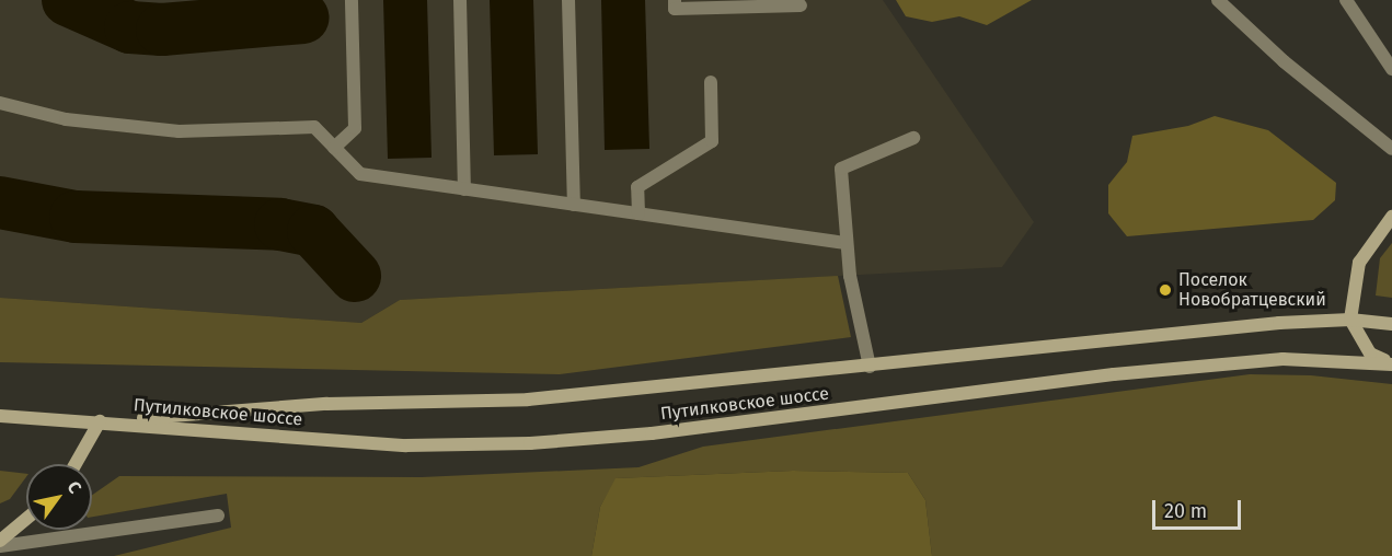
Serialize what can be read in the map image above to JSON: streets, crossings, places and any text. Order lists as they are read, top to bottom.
{
  "streets": {
    "main road": ["Путилковское шоссе"]
  },
  "places": ["Поселок Новобратцевский"],
  "scale_bar": "20 m",
  "north": "top right"
}
